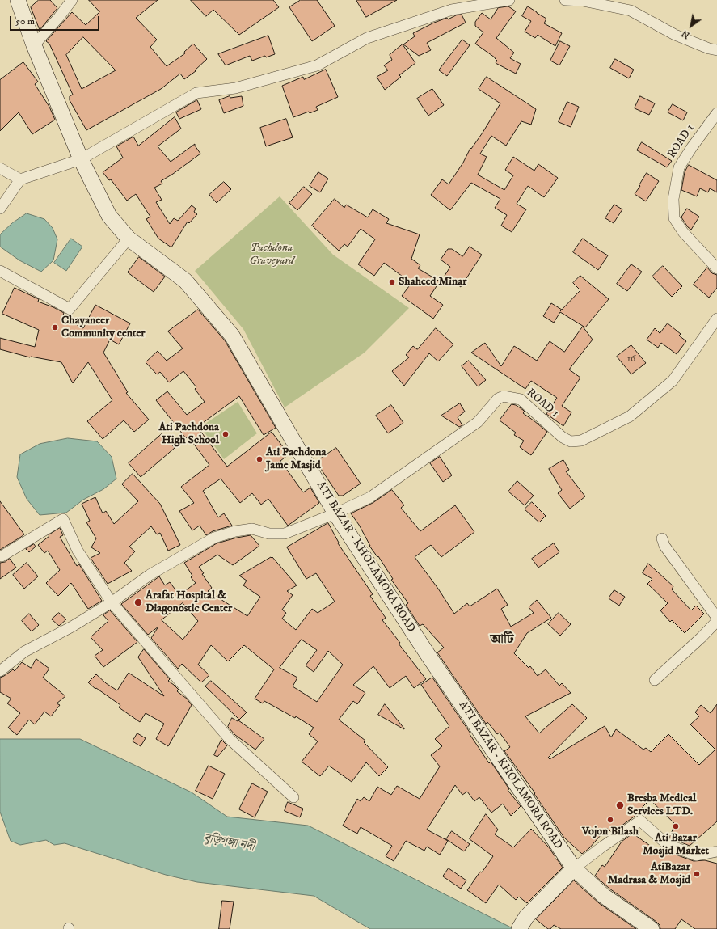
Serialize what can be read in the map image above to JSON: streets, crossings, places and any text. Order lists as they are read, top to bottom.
{
  "streets": {
    "main road": ["ATI BAZAR - KHOLAMORA ROAD"],
    "street": ["ROAD 1"]
  },
  "crossings": [
    ["ROAD 1", "ATI BAZAR - KHOLAMORA ROAD"]
  ],
  "districts": ["আটি"],
  "water": ["বুড়িগঙ্গা নদী"],
  "parks": ["Pachdona Graveyard"],
  "places": [
    "Shaheed Minar",
    "Chayaneer Community center",
    "Ati Pachdona High School",
    "Ati Pachdona Jame Masjid",
    "Arafat Hospital & Diagonostic Center",
    "Bresba Medical Services LTD.",
    "Vojon Bilash",
    "Ati Bazar Mosjid Market",
    "AtiBazar Madrasa & Mosjid"
  ],
  "house_numbers": ["16"],
  "scale_bar": "50 m",
  "north": "bottom left"
}
